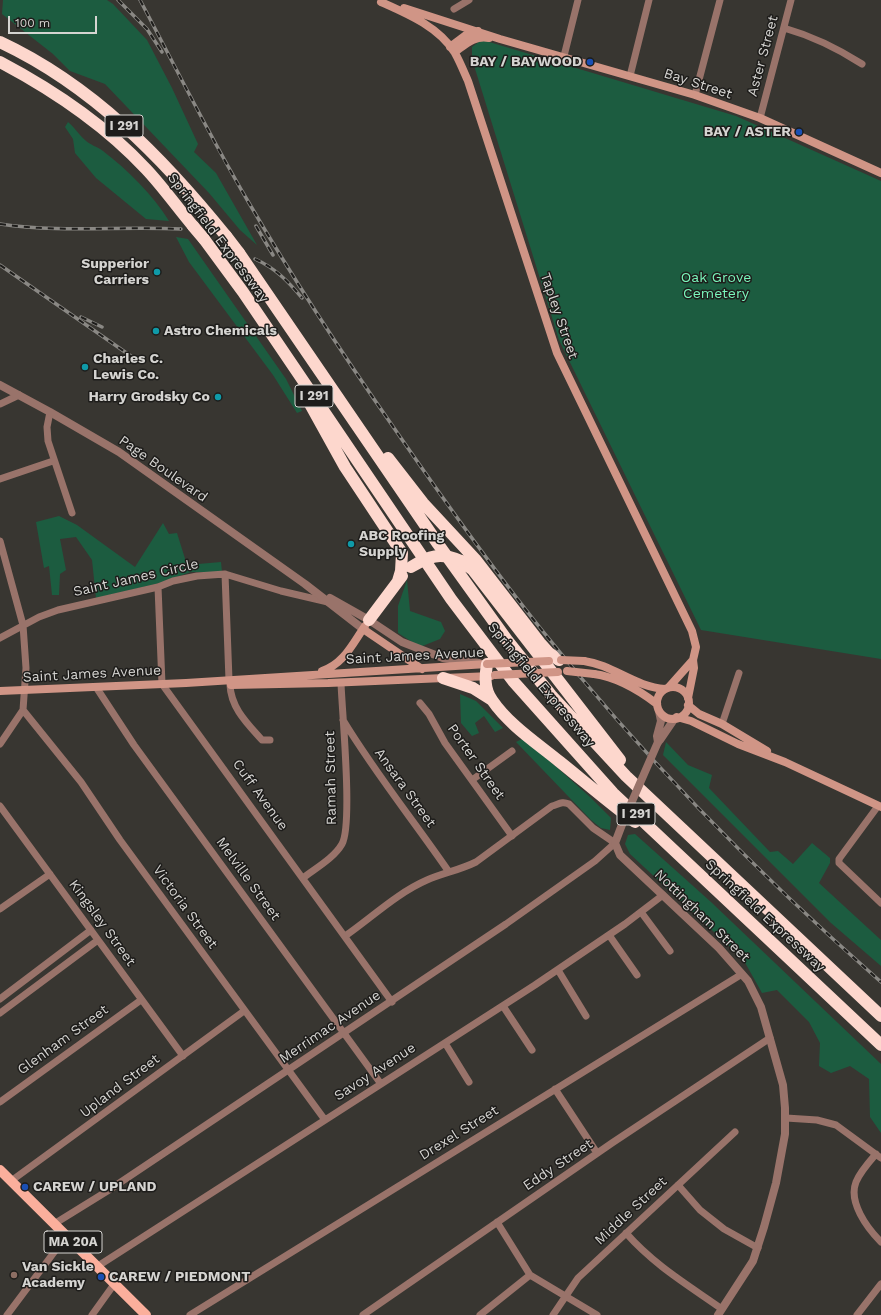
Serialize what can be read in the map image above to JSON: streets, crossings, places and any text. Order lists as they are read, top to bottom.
{
  "streets": {
    "highway": ["I 291", "Springfield Expressway"],
    "main road": [
      "Bay Street",
      "Tapley Street",
      "Page Boulevard",
      "Saint James Avenue",
      "MA 20A"
    ],
    "street": [
      "Aster Street",
      "Saint James Circle",
      "Porter Street",
      "Ramah Street",
      "Ansara Street",
      "Cuff Avenue",
      "Melville Street",
      "Victoria Street",
      "Nottingham Street",
      "Kingsley Street",
      "Merrimac Avenue",
      "Glenham Street",
      "Savoy Avenue",
      "Upland Street",
      "Drexel Street",
      "Eddy Street",
      "Middle Street"
    ]
  },
  "crossings": [
    ["Aster Street", "Bay Street"],
    ["Bay Street", "Tapley Street"],
    ["Tapley Street", "Saint James Avenue"],
    ["Page Boulevard", "Saint James Circle"],
    ["Page Boulevard", "Saint James Avenue"],
    ["Saint James Avenue", "Ramah Street"],
    ["Saint James Avenue", "Cuff Avenue"],
    ["Saint James Avenue", "Melville Street"],
    ["Porter Street", "Nottingham Street"],
    ["Ramah Street", "Ansara Street"],
    ["Ramah Street", "Cuff Avenue"],
    ["Cuff Avenue", "Merrimac Avenue"],
    ["Melville Street", "Merrimac Avenue"],
    ["Melville Street", "Savoy Avenue"],
    ["Victoria Street", "Merrimac Avenue"],
    ["Victoria Street", "Savoy Avenue"],
    ["Victoria Street", "Upland Street"],
    ["Nottingham Street", "Merrimac Avenue"],
    ["Nottingham Street", "Savoy Avenue"],
    ["Nottingham Street", "Drexel Street"],
    ["Nottingham Street", "Eddy Street"],
    ["Kingsley Street", "Glenham Street"],
    ["Kingsley Street", "Upland Street"],
    ["Merrimac Avenue", "MA 20A"],
    ["Savoy Avenue", "MA 20A"],
    ["Upland Street", "MA 20A"]
  ],
  "parks": ["Oak Grove Cemetery"],
  "places": [
    "BAY / BAYWOOD",
    "BAY / ASTER",
    "Supperior Carriers",
    "Astro Chemicals",
    "Charles C. Lewis Co.",
    "Harry Grodsky Co",
    "ABC Roofing Supply",
    "CAREW / UPLAND",
    "Van Sickle Academy",
    "CAREW / PIEDMONT"
  ],
  "scale_bar": "100 m"
}
